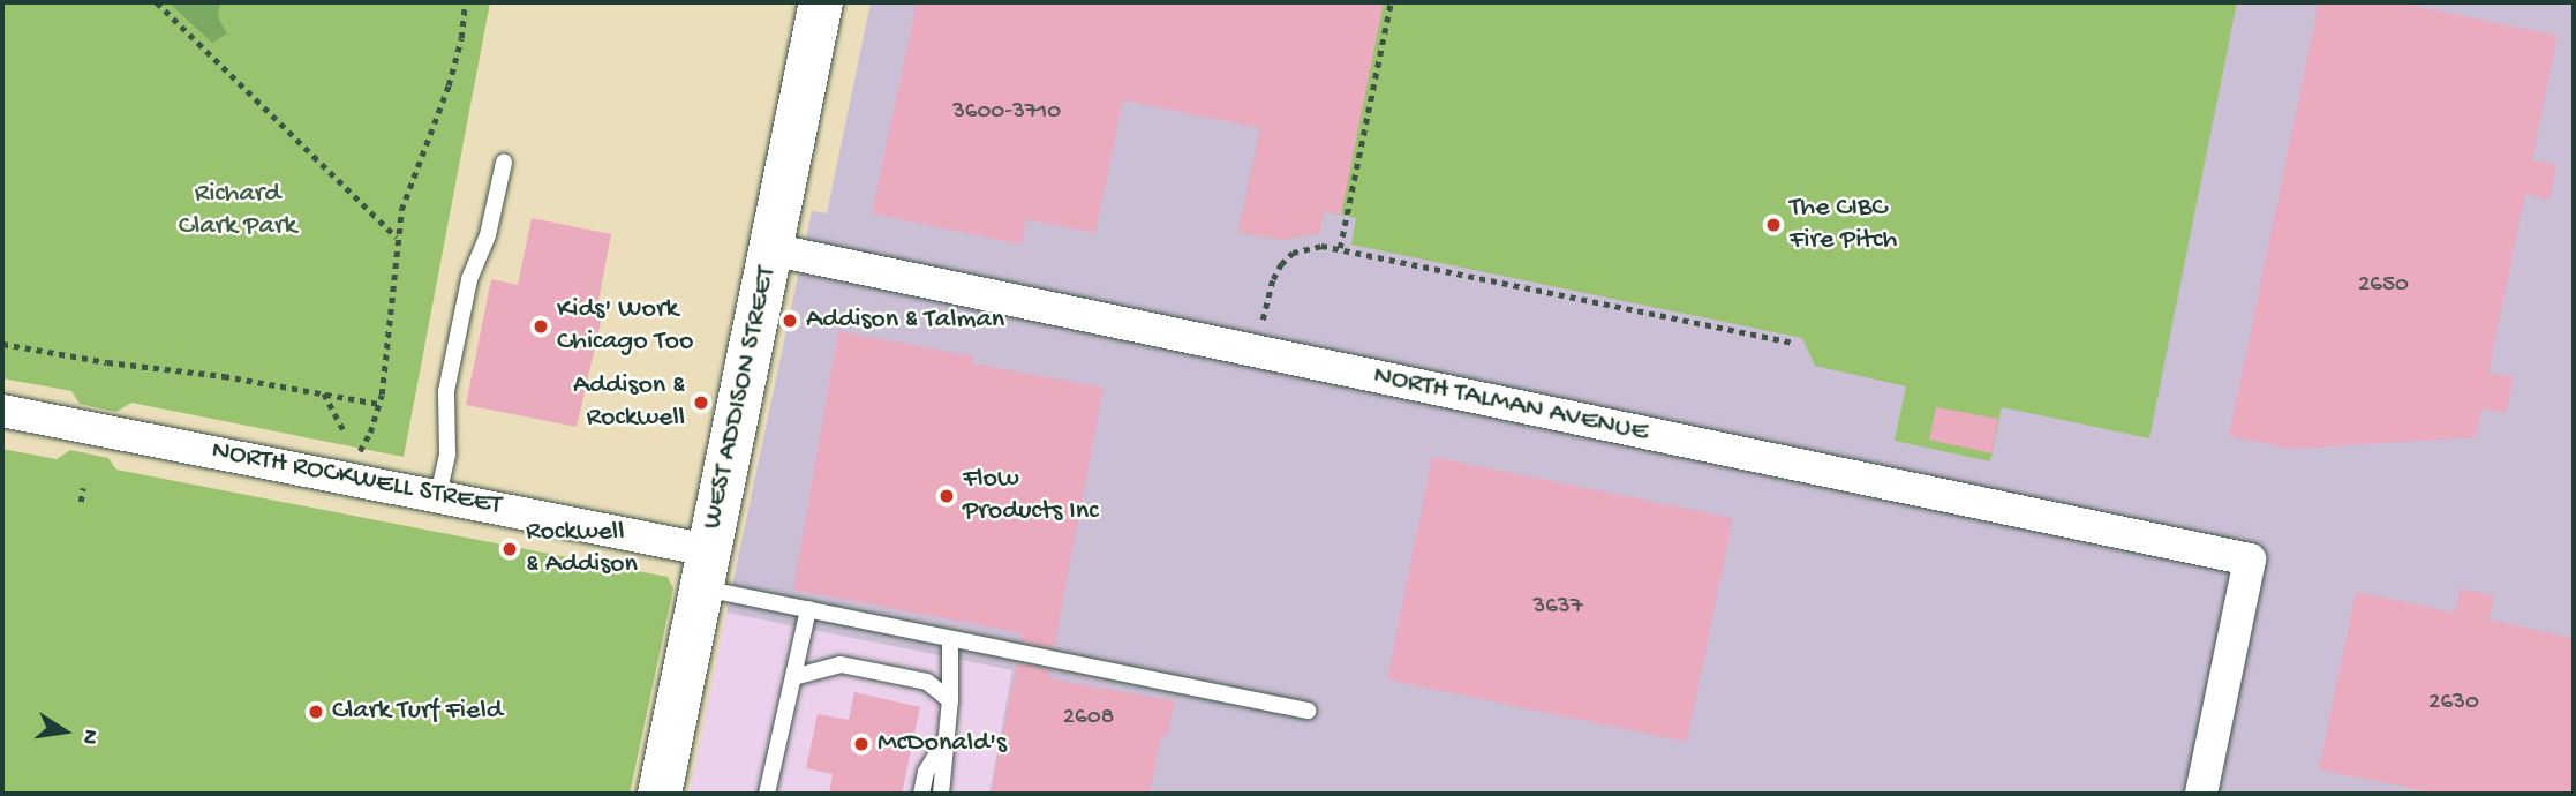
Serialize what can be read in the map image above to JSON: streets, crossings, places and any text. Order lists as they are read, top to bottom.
{
  "streets": {
    "main road": ["WEST ADDISON STREET"],
    "street": ["NORTH TALMAN AVENUE", "NORTH ROCKWELL STREET"]
  },
  "crossings": [
    ["WEST ADDISON STREET", "NORTH TALMAN AVENUE"],
    ["WEST ADDISON STREET", "NORTH ROCKWELL STREET"]
  ],
  "parks": ["Richard Clark Park"],
  "places": [
    "The CIBC Fire Pitch",
    "Addison & Talman",
    "Kids' Work Chicago Too",
    "Addison & Rockwell",
    "Flow Products Inc",
    "Rockwell & Addison",
    "Clark Turf Field",
    "McDonald's"
  ],
  "house_numbers": [
    "3600-3710",
    "2650",
    "3637",
    "2630",
    "2608"
  ],
  "north": "right"
}
